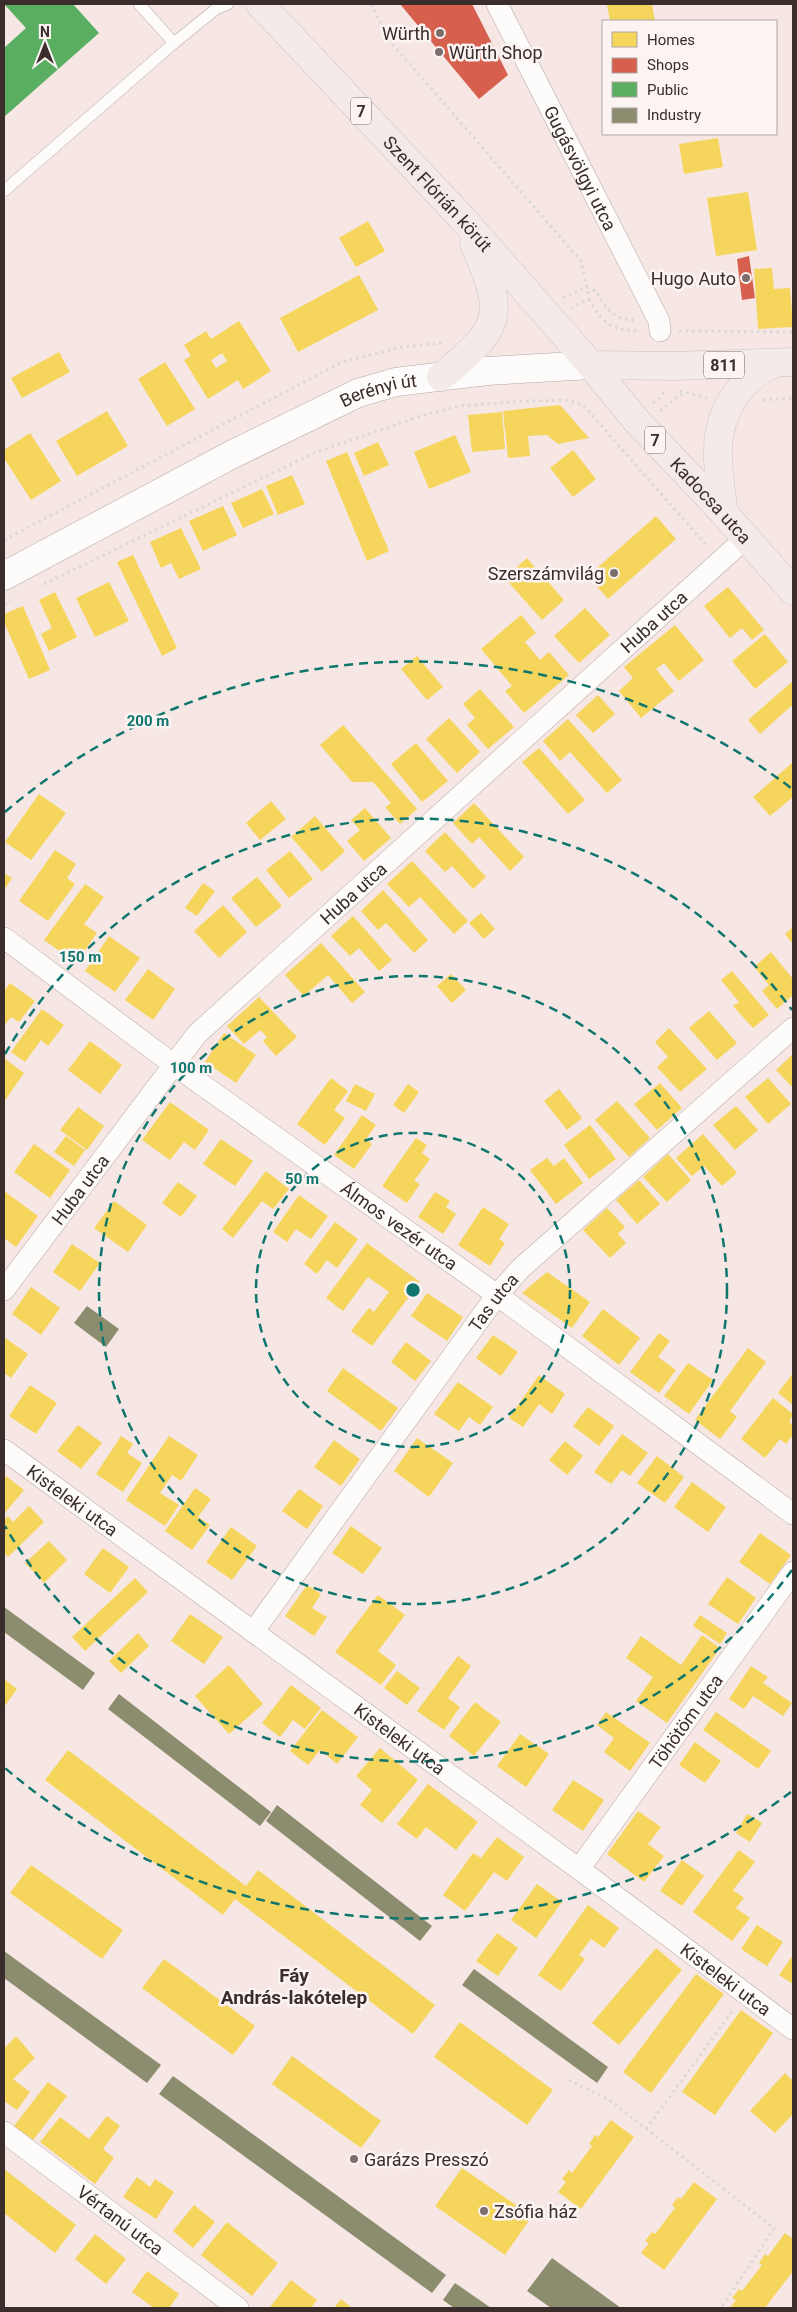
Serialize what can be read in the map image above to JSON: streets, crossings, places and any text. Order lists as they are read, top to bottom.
{
  "streets": {
    "main road": [
      "7",
      "Szent Flórián körút",
      "811",
      "Berényi út",
      "Kadocsa utca"
    ],
    "street": [
      "Gugásvölgyi utca",
      "Huba utca",
      "Álmos vezér utca",
      "Tas utca",
      "Kisteleki utca",
      "Töhötöm utca",
      "Vértanú utca"
    ]
  },
  "crossings": [
    ["Szent Flórián körút", "Berényi út"],
    ["Szent Flórián körút", "Kadocsa utca"],
    ["Berényi út", "Kadocsa utca"],
    ["Kadocsa utca", "Huba utca"],
    ["Huba utca", "Álmos vezér utca"],
    ["Álmos vezér utca", "Tas utca"],
    ["Tas utca", "Kisteleki utca"],
    ["Kisteleki utca", "Töhötöm utca"]
  ],
  "districts": ["Fáy András-lakótelep"],
  "places": [
    "Würth",
    "Würth Shop",
    "Hugo Auto",
    "Szerszámvilág",
    "Garázs Presszó",
    "Zsófia ház"
  ],
  "legend": [
    "Homes",
    "Shops",
    "Public",
    "Industry"
  ],
  "north": "top",
  "rings": [
    "200 m",
    "150 m",
    "100 m",
    "50 m"
  ]
}
